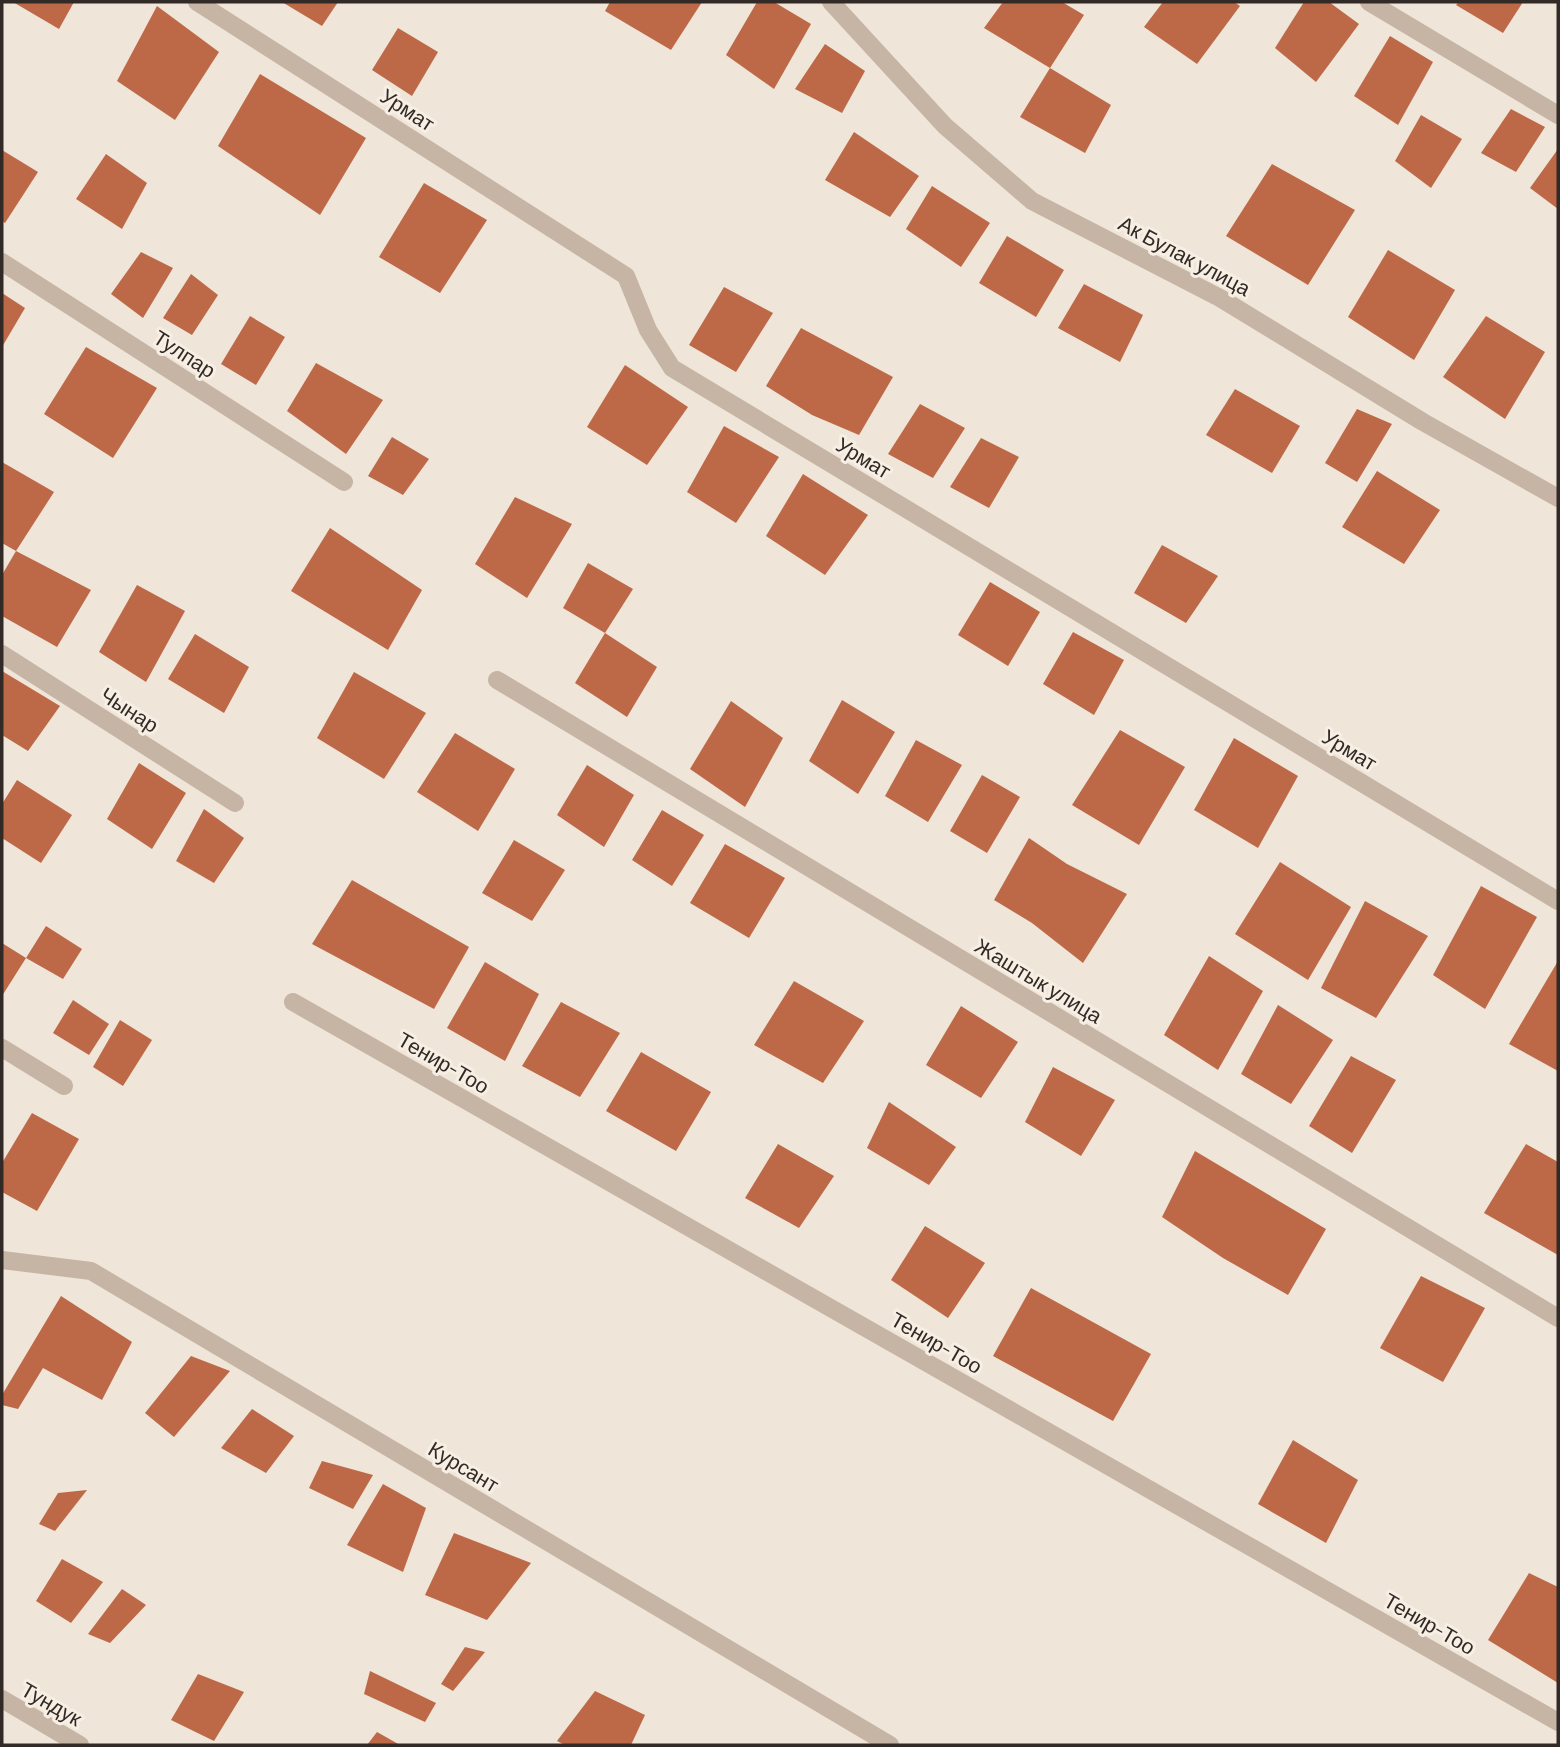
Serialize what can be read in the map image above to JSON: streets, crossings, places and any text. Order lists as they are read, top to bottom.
{
  "streets": {
    "street": [
      "Урмат",
      "Ак Булак улица",
      "Тулпар",
      "Чынар",
      "Жаштык улица",
      "Тенир-Тоо",
      "Курсант",
      "Тундук"
    ]
  }
}
